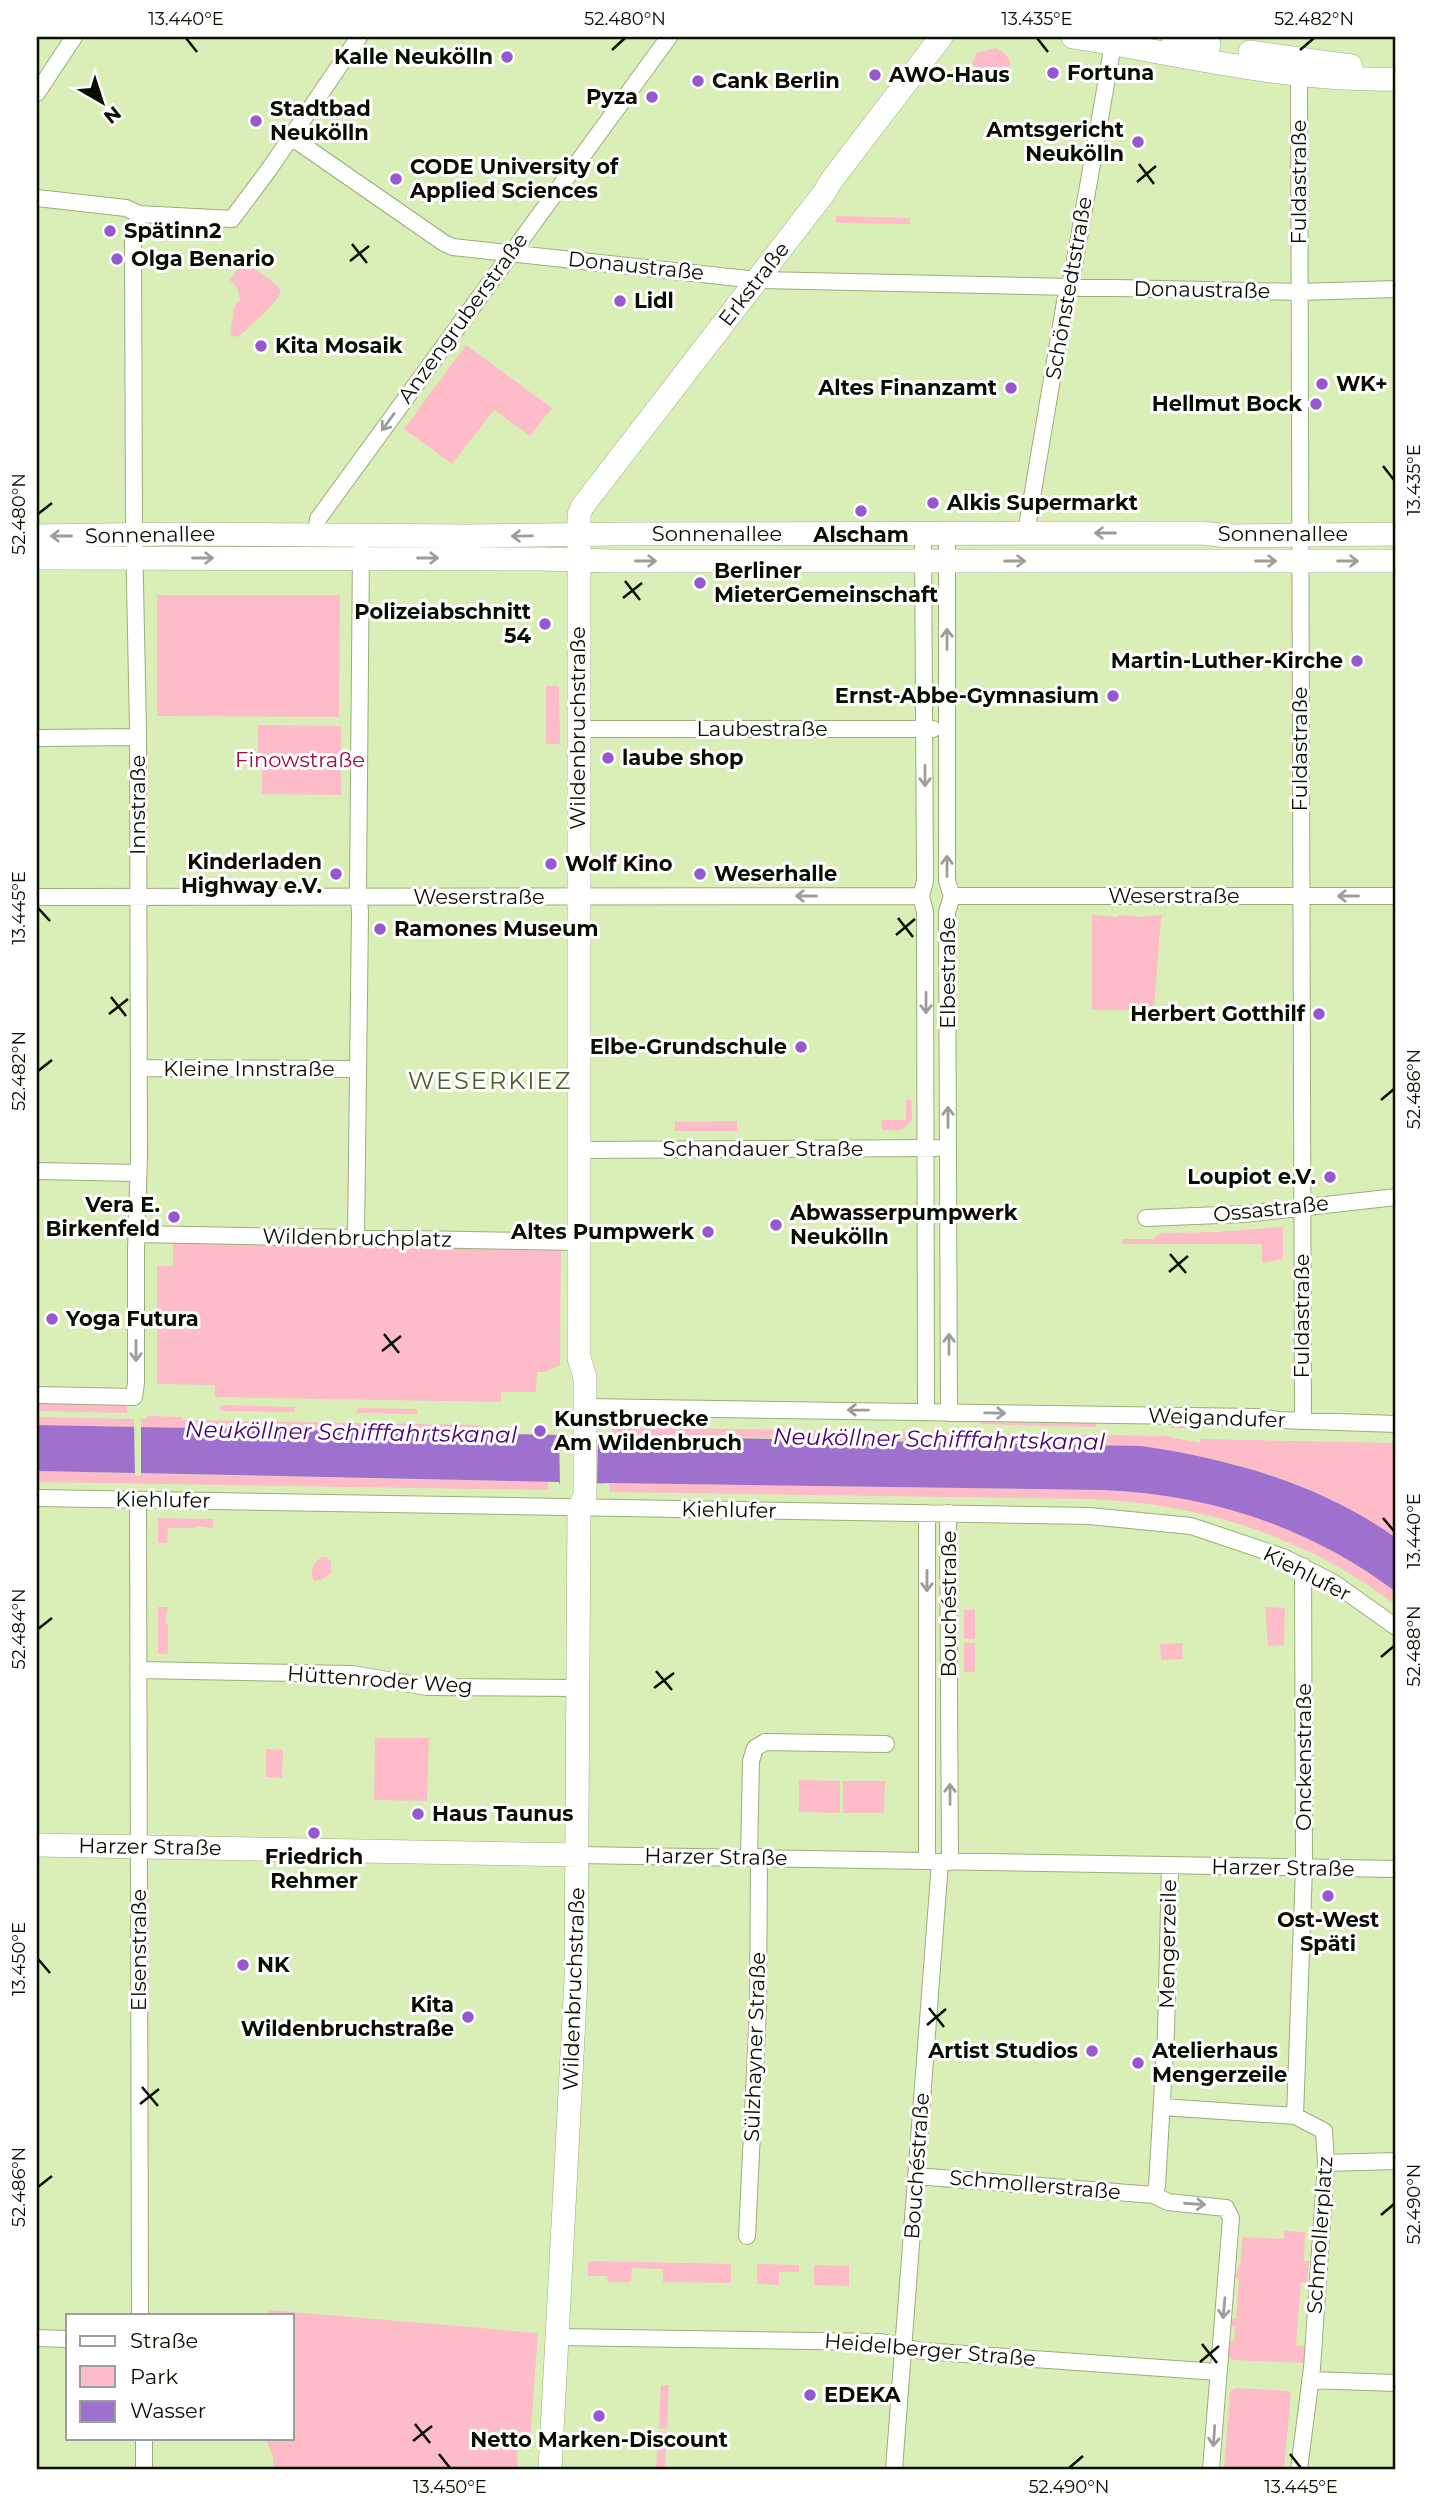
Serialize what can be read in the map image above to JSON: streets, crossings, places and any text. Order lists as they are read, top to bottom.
{
  "streets": {
    "main road": [
      "Erkstraße",
      "Sonnenallee",
      "Wildenbruchstraße",
      "Harzer Straße"
    ],
    "street": [
      "Fuldastraße",
      "Donaustraße",
      "Schönstedtstraße",
      "Anzengruberstraße",
      "Laubestraße",
      "Innstraße",
      "Weserstraße",
      "Elbestraße",
      "Kleine Innstraße",
      "Schandauer Straße",
      "Ossastraße",
      "Wildenbruchplatz",
      "Weigandufer",
      "Kiehlufer",
      "Bouchéstraße",
      "Hüttenroder Weg",
      "Onckenstraße",
      "Mengerzeile",
      "Elsenstraße",
      "Sülzhayner Straße",
      "Schmollerstraße",
      "Schmollerplatz",
      "Heidelberger Straße"
    ]
  },
  "crossings": [
    ["Fuldastraße", "Donaustraße"],
    ["Fuldastraße", "Sonnenallee"],
    ["Fuldastraße", "Weserstraße"],
    ["Fuldastraße", "Ossastraße"],
    ["Fuldastraße", "Weigandufer"],
    ["Donaustraße", "Erkstraße"],
    ["Donaustraße", "Schönstedtstraße"],
    ["Donaustraße", "Anzengruberstraße"],
    ["Erkstraße", "Sonnenallee"],
    ["Erkstraße", "Wildenbruchstraße"],
    ["Schönstedtstraße", "Sonnenallee"],
    ["Anzengruberstraße", "Sonnenallee"],
    ["Sonnenallee", "Wildenbruchstraße"],
    ["Sonnenallee", "Innstraße"],
    ["Sonnenallee", "Elbestraße"],
    ["Wildenbruchstraße", "Laubestraße"],
    ["Wildenbruchstraße", "Weserstraße"],
    ["Wildenbruchstraße", "Schandauer Straße"],
    ["Wildenbruchstraße", "Wildenbruchplatz"],
    ["Wildenbruchstraße", "Weigandufer"],
    ["Wildenbruchstraße", "Kiehlufer"],
    ["Wildenbruchstraße", "Hüttenroder Weg"],
    ["Wildenbruchstraße", "Harzer Straße"],
    ["Wildenbruchstraße", "Heidelberger Straße"],
    ["Laubestraße", "Elbestraße"],
    ["Innstraße", "Weserstraße"],
    ["Innstraße", "Kleine Innstraße"],
    ["Innstraße", "Wildenbruchplatz"],
    ["Weserstraße", "Elbestraße"],
    ["Elbestraße", "Schandauer Straße"],
    ["Elbestraße", "Weigandufer"],
    ["Kiehlufer", "Bouchéstraße"],
    ["Kiehlufer", "Onckenstraße"],
    ["Kiehlufer", "Elsenstraße"],
    ["Bouchéstraße", "Harzer Straße"],
    ["Bouchéstraße", "Schmollerstraße"],
    ["Bouchéstraße", "Heidelberger Straße"],
    ["Hüttenroder Weg", "Elsenstraße"],
    ["Onckenstraße", "Harzer Straße"],
    ["Onckenstraße", "Schmollerplatz"],
    ["Harzer Straße", "Mengerzeile"],
    ["Harzer Straße", "Elsenstraße"],
    ["Harzer Straße", "Sülzhayner Straße"],
    ["Mengerzeile", "Schmollerplatz"]
  ],
  "one_way": ["Anzengruberstraße"],
  "districts": ["WESERKIEZ"],
  "water": ["Neuköllner Schifffahrtskanal"],
  "parks": ["Finowstraße"],
  "places": [
    "Kalle Neukölln",
    "Fortuna",
    "AWO-Haus",
    "Cank Berlin",
    "Pyza",
    "Stadtbad Neukölln",
    "Amtsgericht Neukölln",
    "CODE University of Applied Sciences",
    "Spätinn2",
    "Olga Benario",
    "Lidl",
    "Kita Mosaik",
    "WK+",
    "Altes Finanzamt",
    "Hellmut Bock",
    "Alkis Supermarkt",
    "Alscham",
    "Berliner MieterGemeinschaft",
    "Polizeiabschnitt 54",
    "Martin-Luther-Kirche",
    "Ernst-Abbe-Gymnasium",
    "laube shop",
    "Wolf Kino",
    "Kinderladen Highway e.V.",
    "Weserhalle",
    "Ramones Museum",
    "Herbert Gotthilf",
    "Elbe-Grundschule",
    "Loupiot e.V.",
    "Vera E. Birkenfeld",
    "Abwasserpumpwerk Neukölln",
    "Altes Pumpwerk",
    "Yoga Futura",
    "Kunstbruecke Am Wildenbruch",
    "Haus Taunus",
    "Friedrich Rehmer",
    "Ost-West Späti",
    "NK",
    "Kita Wildenbruchstraße",
    "Artist Studios",
    "Atelierhaus Mengerzeile",
    "EDEKA",
    "Netto Marken-Discount"
  ],
  "legend": ["Straße", "Park", "Wasser"],
  "north": "bottom right",
  "coordinates": [
    "13.440°E",
    "52.480°N",
    "13.435°E",
    "52.482°N",
    "13.445°E",
    "52.486°N",
    "52.484°N",
    "52.488°N",
    "13.450°E",
    "52.490°N"
  ]
}
